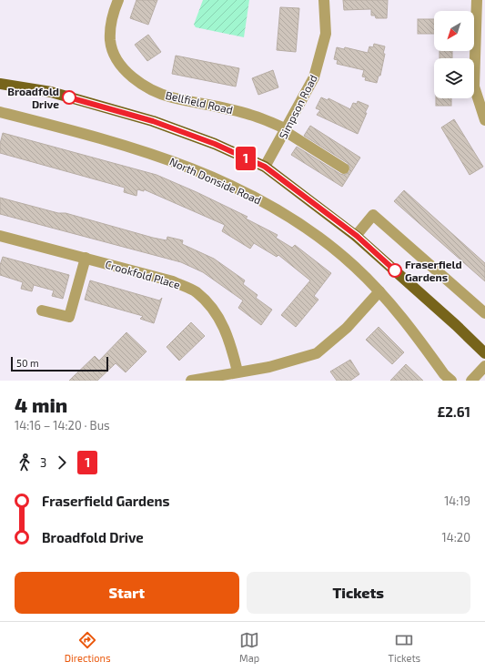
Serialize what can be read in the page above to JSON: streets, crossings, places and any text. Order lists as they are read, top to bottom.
{
  "streets": {
    "street": [
      "Bellfield Road",
      "Simpson Road",
      "North Donside Road",
      "Crookfold Place"
    ]
  },
  "crossings": [
    ["Bellfield Road", "Simpson Road"]
  ],
  "places": ["Broadfold Drive", "Fraserfield Gardens"],
  "lines": ["bus line 1"],
  "scale_bar": "50 m",
  "north": "bottom left",
  "page": {
    "on_map": "1",
    "scale": "50 m",
    "heading": ["4 min", "14:16 – 14:20 · Bus", "£2.61"],
    "legs": ["3", "1"],
    "list": [
      {
        "name": "Fraserfield Gardens",
        "value": "14:19"
      },
      {
        "name": "Broadfold Drive",
        "value": "14:20"
      }
    ],
    "buttons": ["Start", "Tickets"],
    "tabs": ["Directions", "Map", "Tickets"]
  }
}
